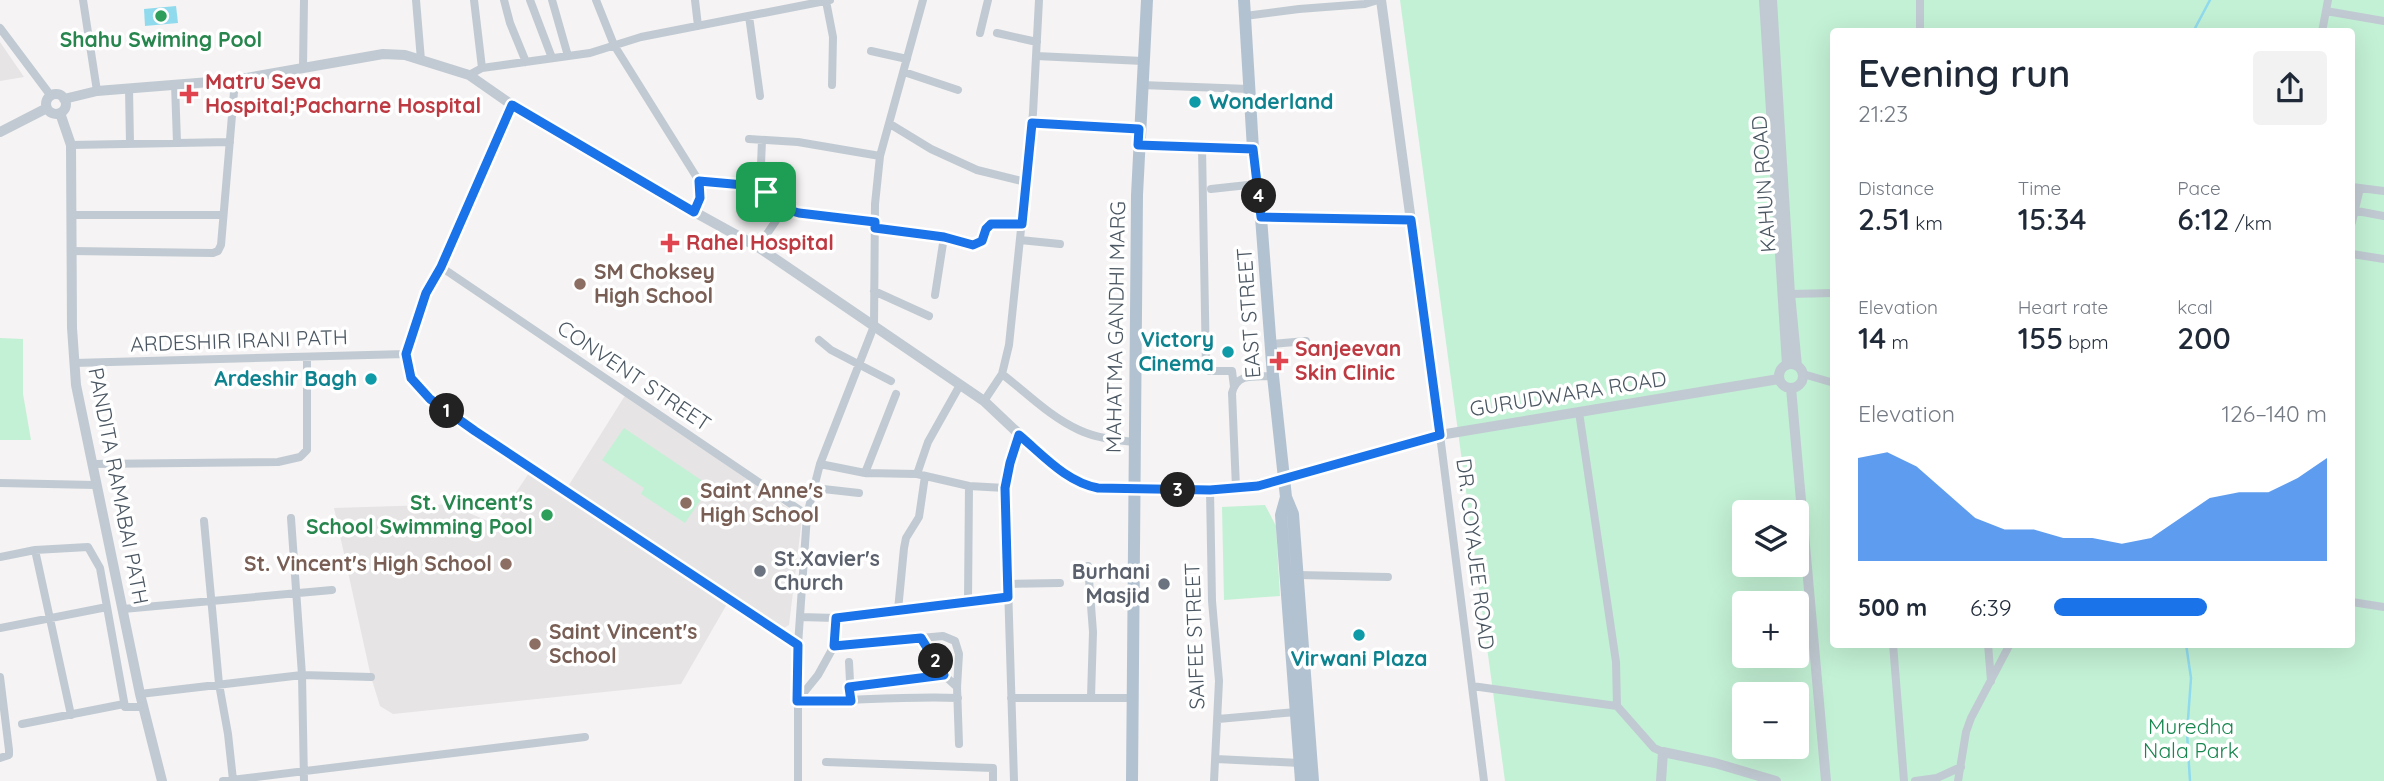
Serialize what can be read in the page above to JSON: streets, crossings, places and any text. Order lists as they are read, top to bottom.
{
  "streets": {
    "main road": ["EAST STREET", "MAHATMA GANDHI MARG"],
    "street": [
      "KAHUN ROAD",
      "ARDESHIR IRANI PATH",
      "CONVENT STREET",
      "GURUDWARA ROAD",
      "PANDITA RAMABAI PATH",
      "DR. COYAJEE ROAD",
      "SAIFEE STREET"
    ]
  },
  "crossings": [
    ["KAHUN ROAD", "GURUDWARA ROAD"],
    ["EAST STREET", "GURUDWARA ROAD"],
    ["ARDESHIR IRANI PATH", "PANDITA RAMABAI PATH"],
    ["GURUDWARA ROAD", "DR. COYAJEE ROAD"]
  ],
  "parks": ["Muredha Nala Park"],
  "places": {
    "other": [
      "Shahu Swiming Pool",
      "Wonderland",
      "SM Choksey High School",
      "Victory Cinema",
      "Ardeshir Bagh",
      "Saint Anne's High School",
      "St. Vincent's School Swimming Pool",
      "St. Vincent's High School",
      "St.Xavier's Church",
      "Burhani Masjid",
      "Virwani Plaza",
      "Saint Vincent's School"
    ],
    "health": ["Matru Seva Hospital;Pacharne Hospital", "Rahel Hospital", "Sanjeevan Skin Clinic"]
  },
  "page": {
    "heading": ["Evening run", "21:23"],
    "stats": [
      ["Distance", "2.51 km"],
      ["Time", "15:34"],
      ["Pace", "6:12 /km"],
      ["Elevation", "14 m"],
      ["Heart rate", "155 bpm"],
      ["kcal", "200"]
    ],
    "pins": [
      "4",
      "1",
      "3",
      "2"
    ],
    "chart": ["Elevation", "126–140 m"],
    "map_buttons": ["+", "−"],
    "list": [
      {
        "name": "500 m",
        "note": "6:39"
      }
    ]
  }
}
